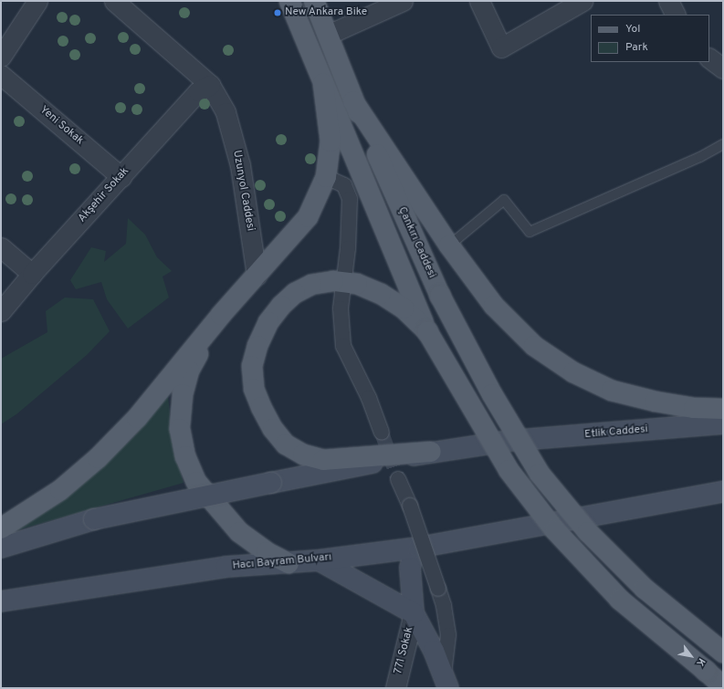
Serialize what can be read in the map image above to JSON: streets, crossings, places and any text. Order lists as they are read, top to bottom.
{
  "streets": {
    "main road": ["Çankırı Caddesi", "Etlik Caddesi", "Hacı Bayram Bulvarı"],
    "street": [
      "Yeni Sokak",
      "Uzunyol Caddesi",
      "Akşehir Sokak",
      "771 Sokak"
    ]
  },
  "crossings": [
    ["Yeni Sokak", "Akşehir Sokak"],
    ["Uzunyol Caddesi", "Akşehir Sokak"]
  ],
  "places": ["New Ankara Bike"],
  "legend": ["Yol", "Park"],
  "north": "bottom right"
}
